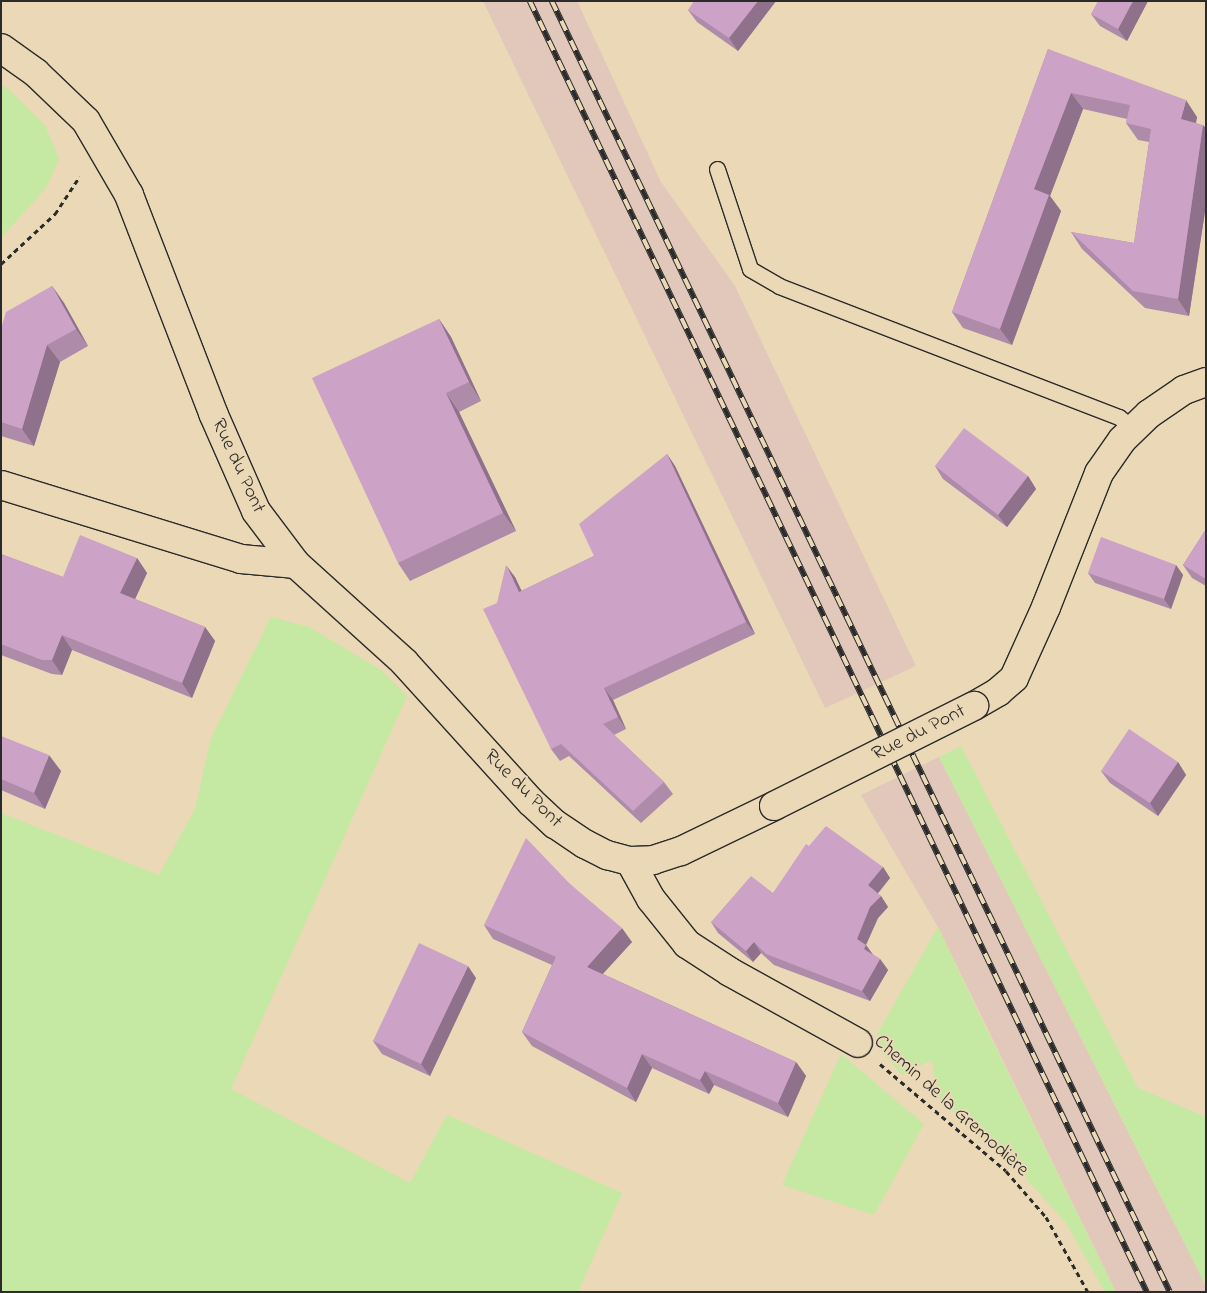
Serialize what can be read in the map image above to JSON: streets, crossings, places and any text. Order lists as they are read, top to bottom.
{
  "streets": {
    "street": ["Rue du Pont"],
    "path": ["Chemin de la Gremodière"]
  }
}
